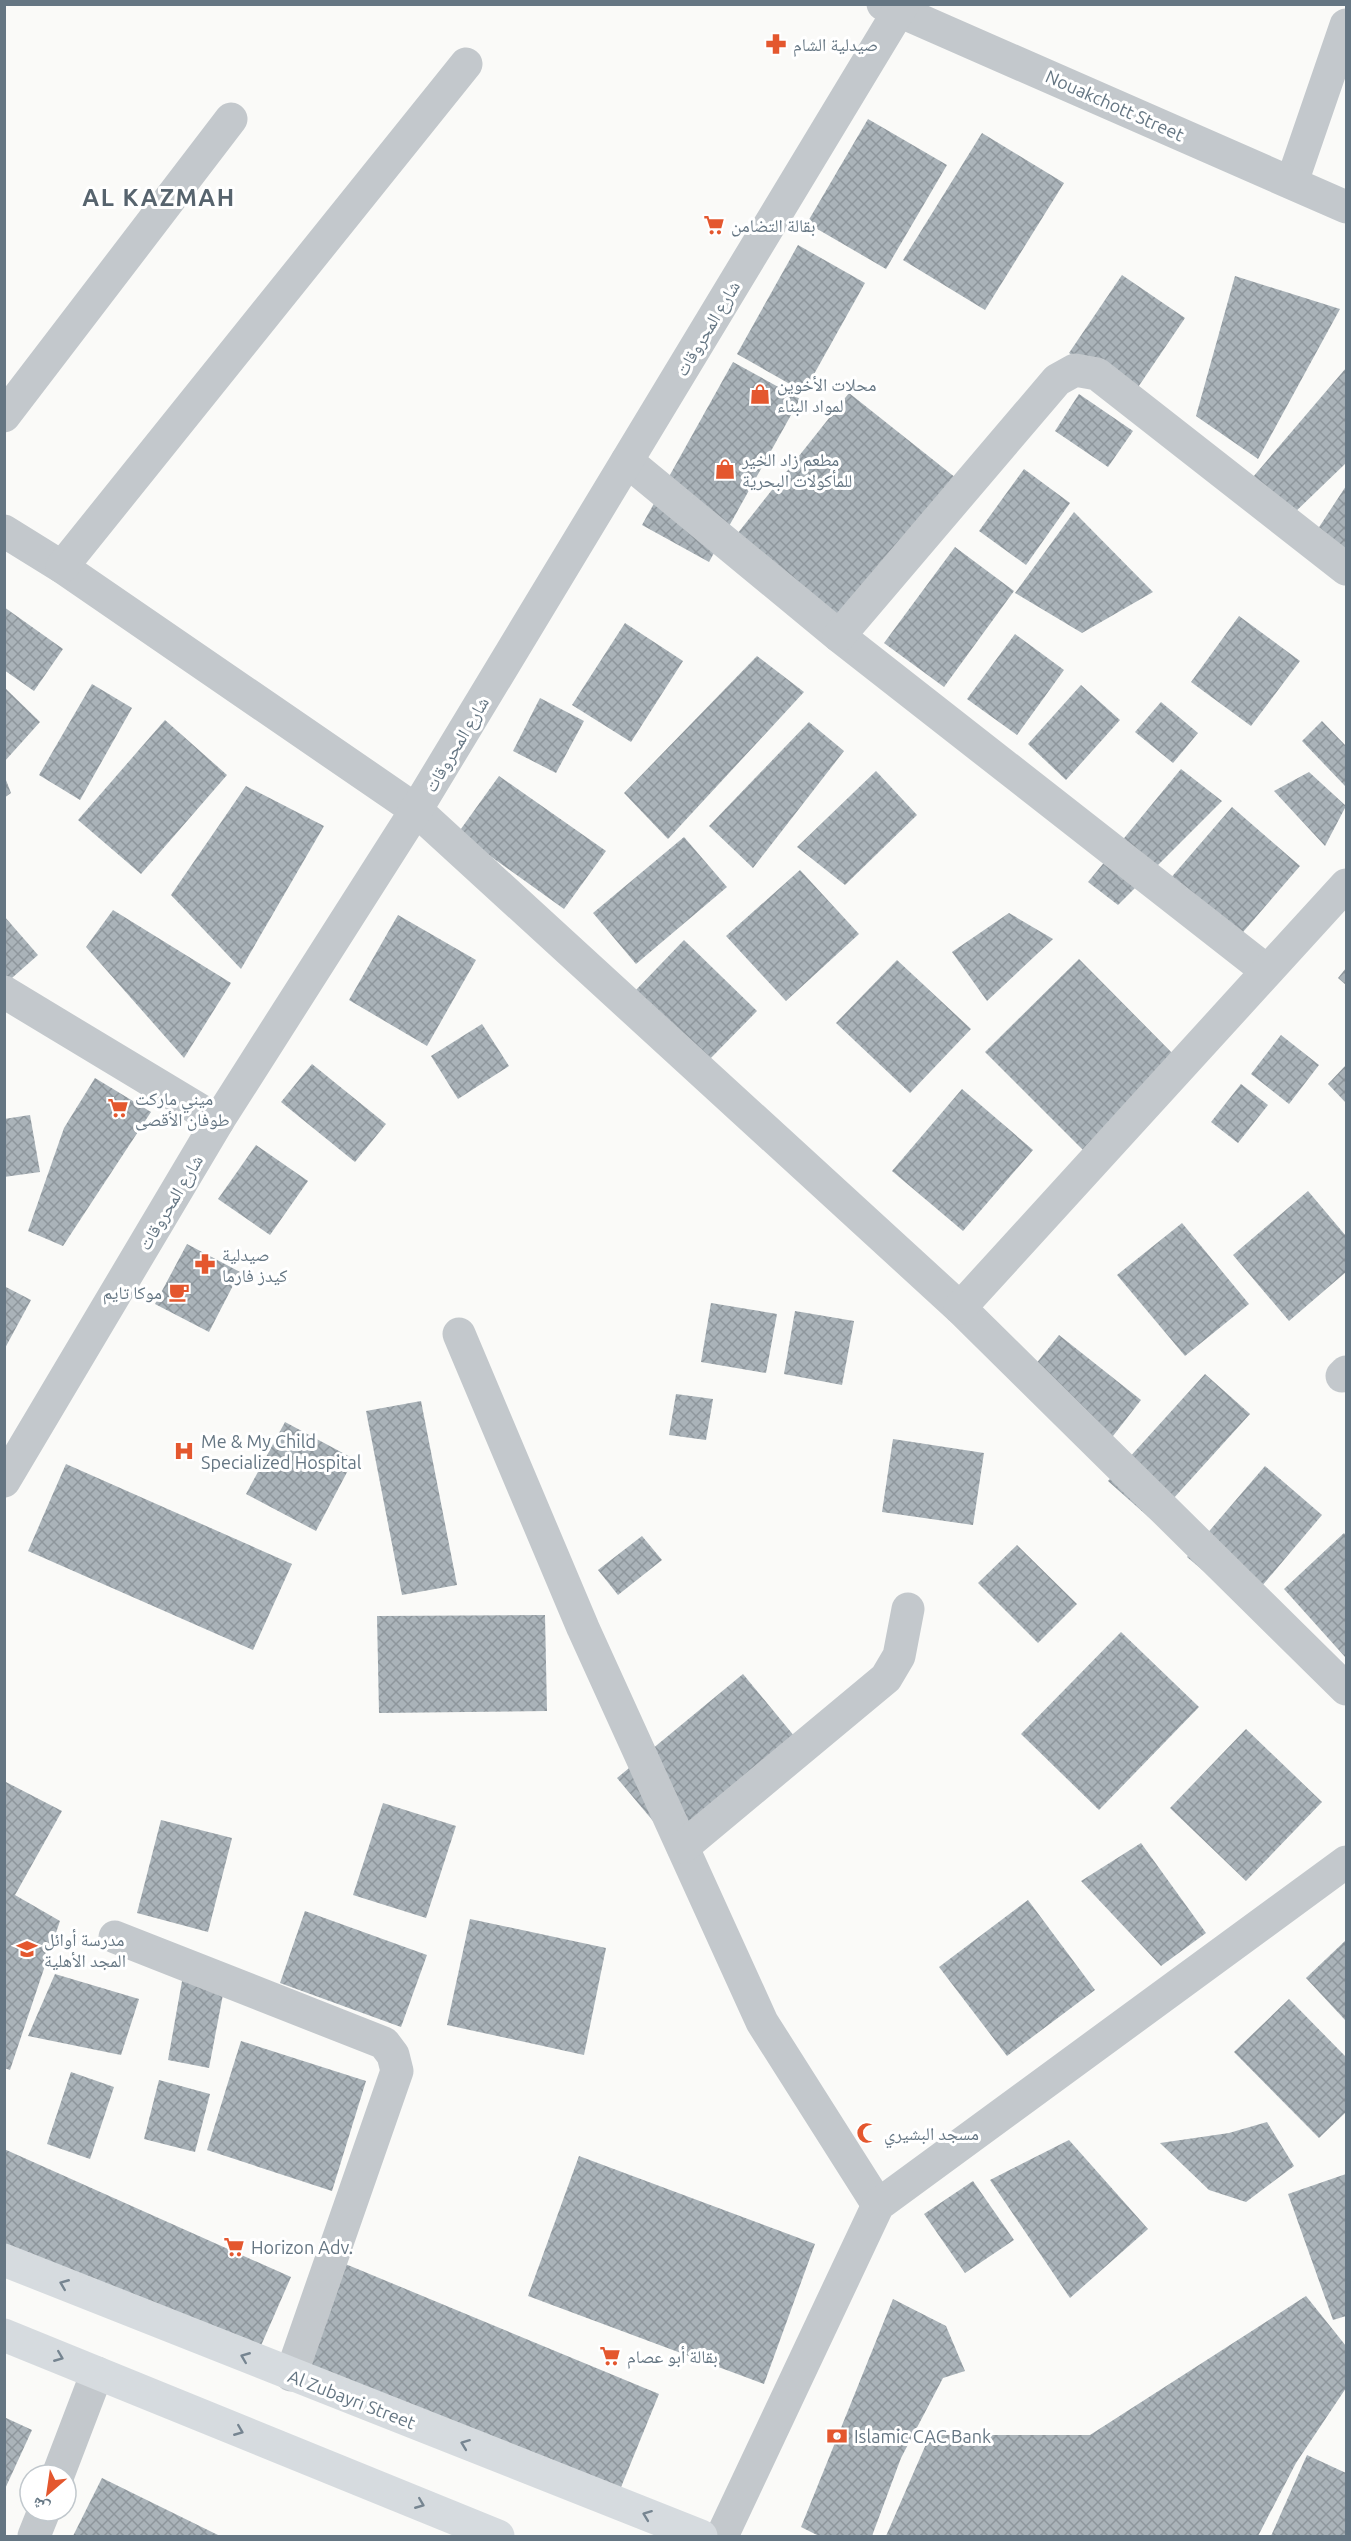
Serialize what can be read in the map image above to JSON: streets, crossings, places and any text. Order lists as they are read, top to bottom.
{
  "streets": {
    "main road": ["Al Zubayri Street"],
    "street": ["Nouakchott Street", "شارع المحروقات"]
  },
  "crossings": [
    ["Nouakchott Street", "شارع المحروقات"]
  ],
  "districts": ["AL KAZMAH"],
  "places": {
    "pharmacy": ["صيدلية الشام", "صيدلية كيدز فارما"],
    "supermarket": [
      "بقالة التضامن",
      "ميني ماركت طوفان الأقصى",
      "Horizon Adv.",
      "بقالة أبو عصام"
    ],
    "shop": ["محلات الأخوين لمواد البناء", "مطعم زاد الخير للمأكولات البحرية"],
    "cafe": ["موكا تايم"],
    "hospital": ["Me & My Child Specialized Hospital"],
    "school or university": ["مدرسة أوائل المجد الأهلية"],
    "mosque": ["مسجد البشيري"],
    "bank": ["Islamic CAC Bank"]
  },
  "north": "bottom left"
}
